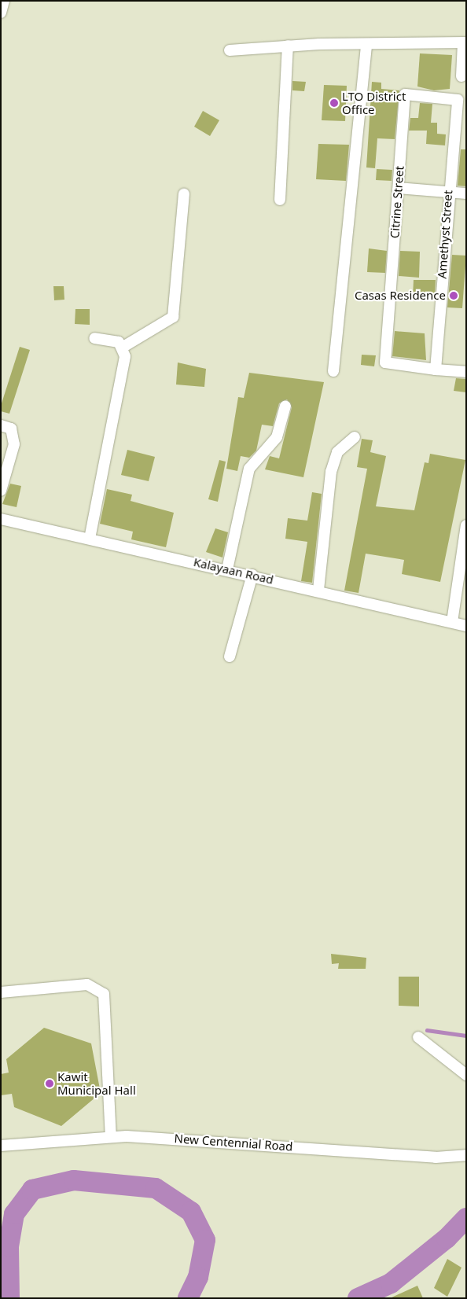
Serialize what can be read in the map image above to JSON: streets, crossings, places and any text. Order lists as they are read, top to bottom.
{
  "streets": {
    "street": [
      "Citrine Street",
      "Amethyst Street",
      "Kalayaan Road",
      "New Centennial Road"
    ]
  },
  "crossings": [
    ["Citrine Street", "Amethyst Street"]
  ],
  "places": ["LTO District Office", "Casas Residence", "Kawit Municipal Hall"]
}
